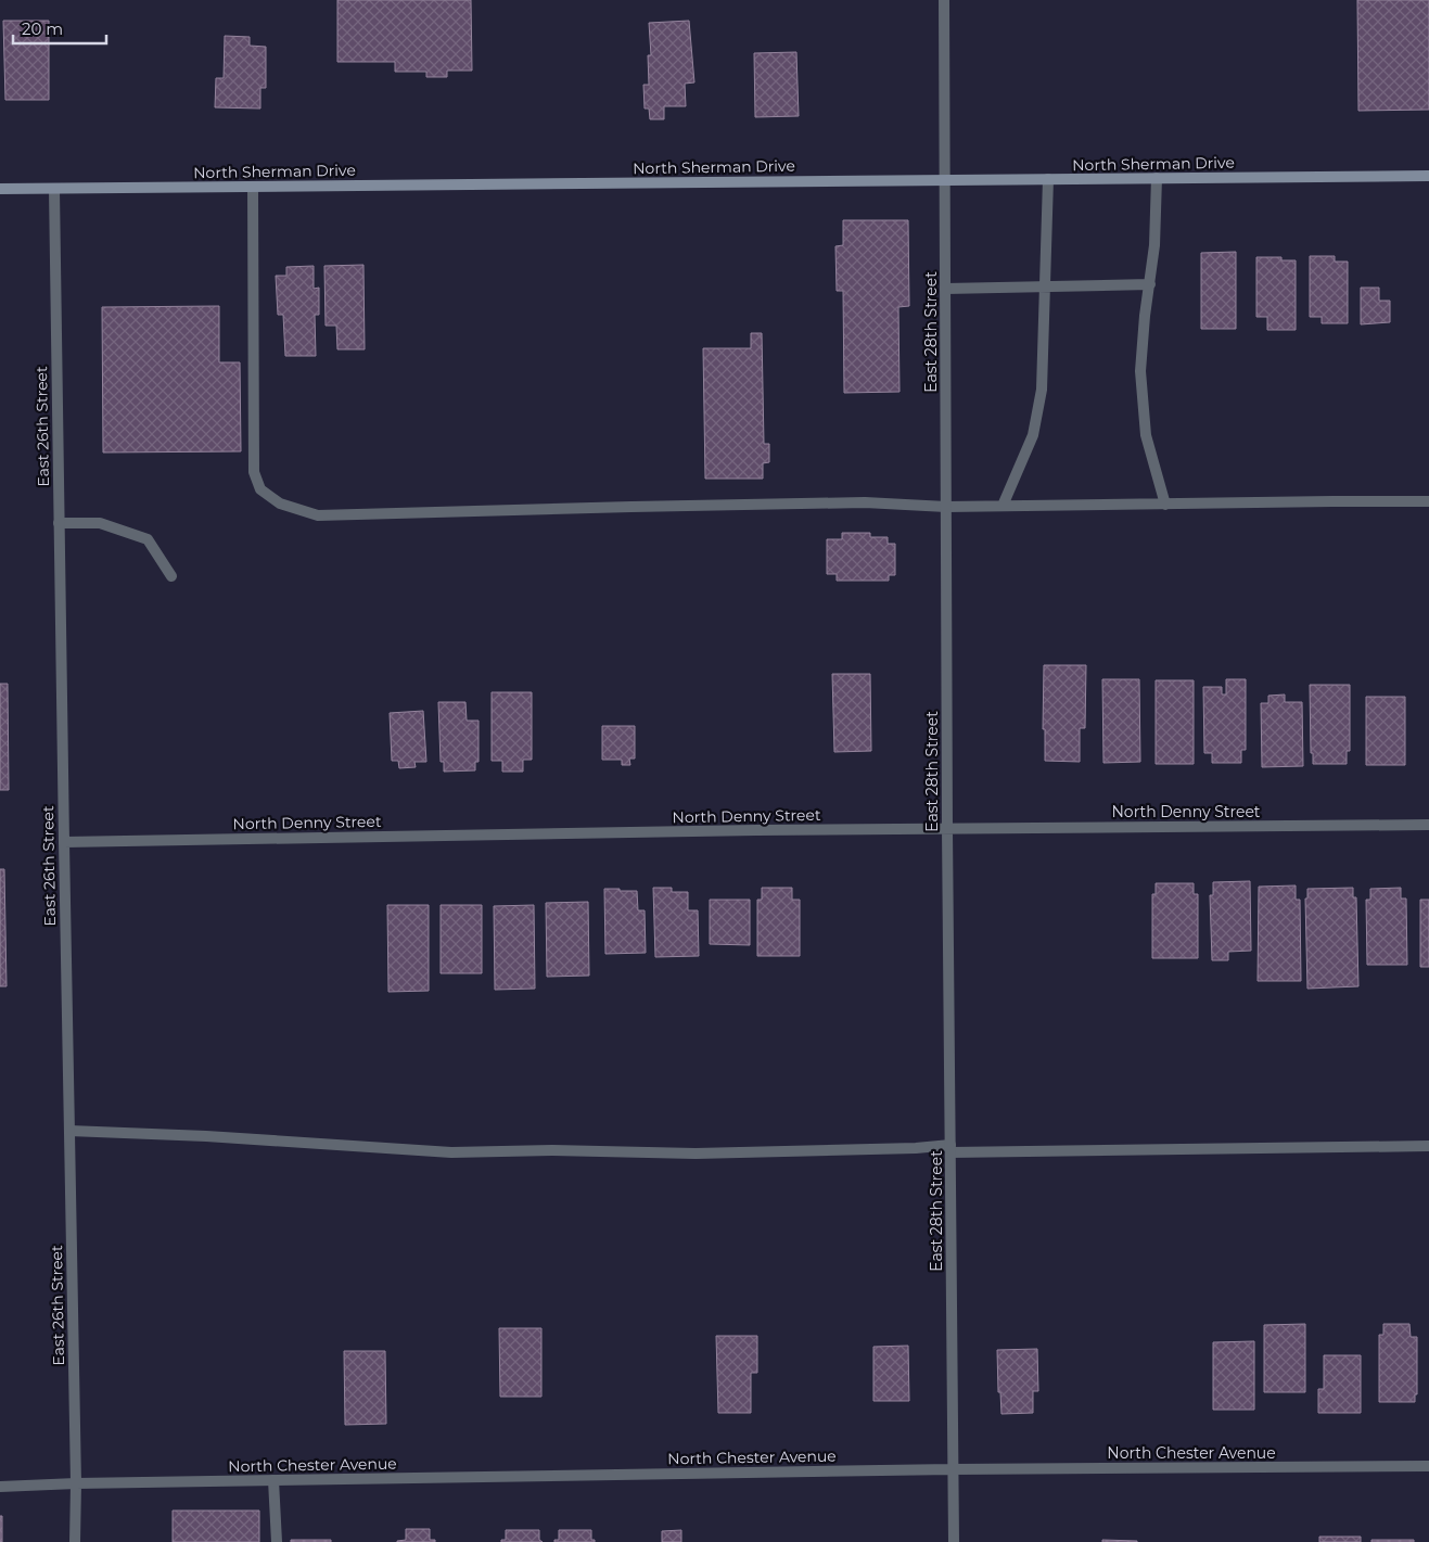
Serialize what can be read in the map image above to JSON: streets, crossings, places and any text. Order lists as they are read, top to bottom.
{
  "streets": {
    "main road": ["North Sherman Drive"],
    "street": [
      "East 28th Street",
      "East 26th Street",
      "North Denny Street",
      "North Chester Avenue"
    ]
  },
  "crossings": [
    ["North Sherman Drive", "East 28th Street"],
    ["North Sherman Drive", "East 26th Street"],
    ["East 28th Street", "North Denny Street"],
    ["East 28th Street", "North Chester Avenue"],
    ["East 26th Street", "North Denny Street"],
    ["East 26th Street", "North Chester Avenue"]
  ],
  "scale_bar": "20 m"
}
